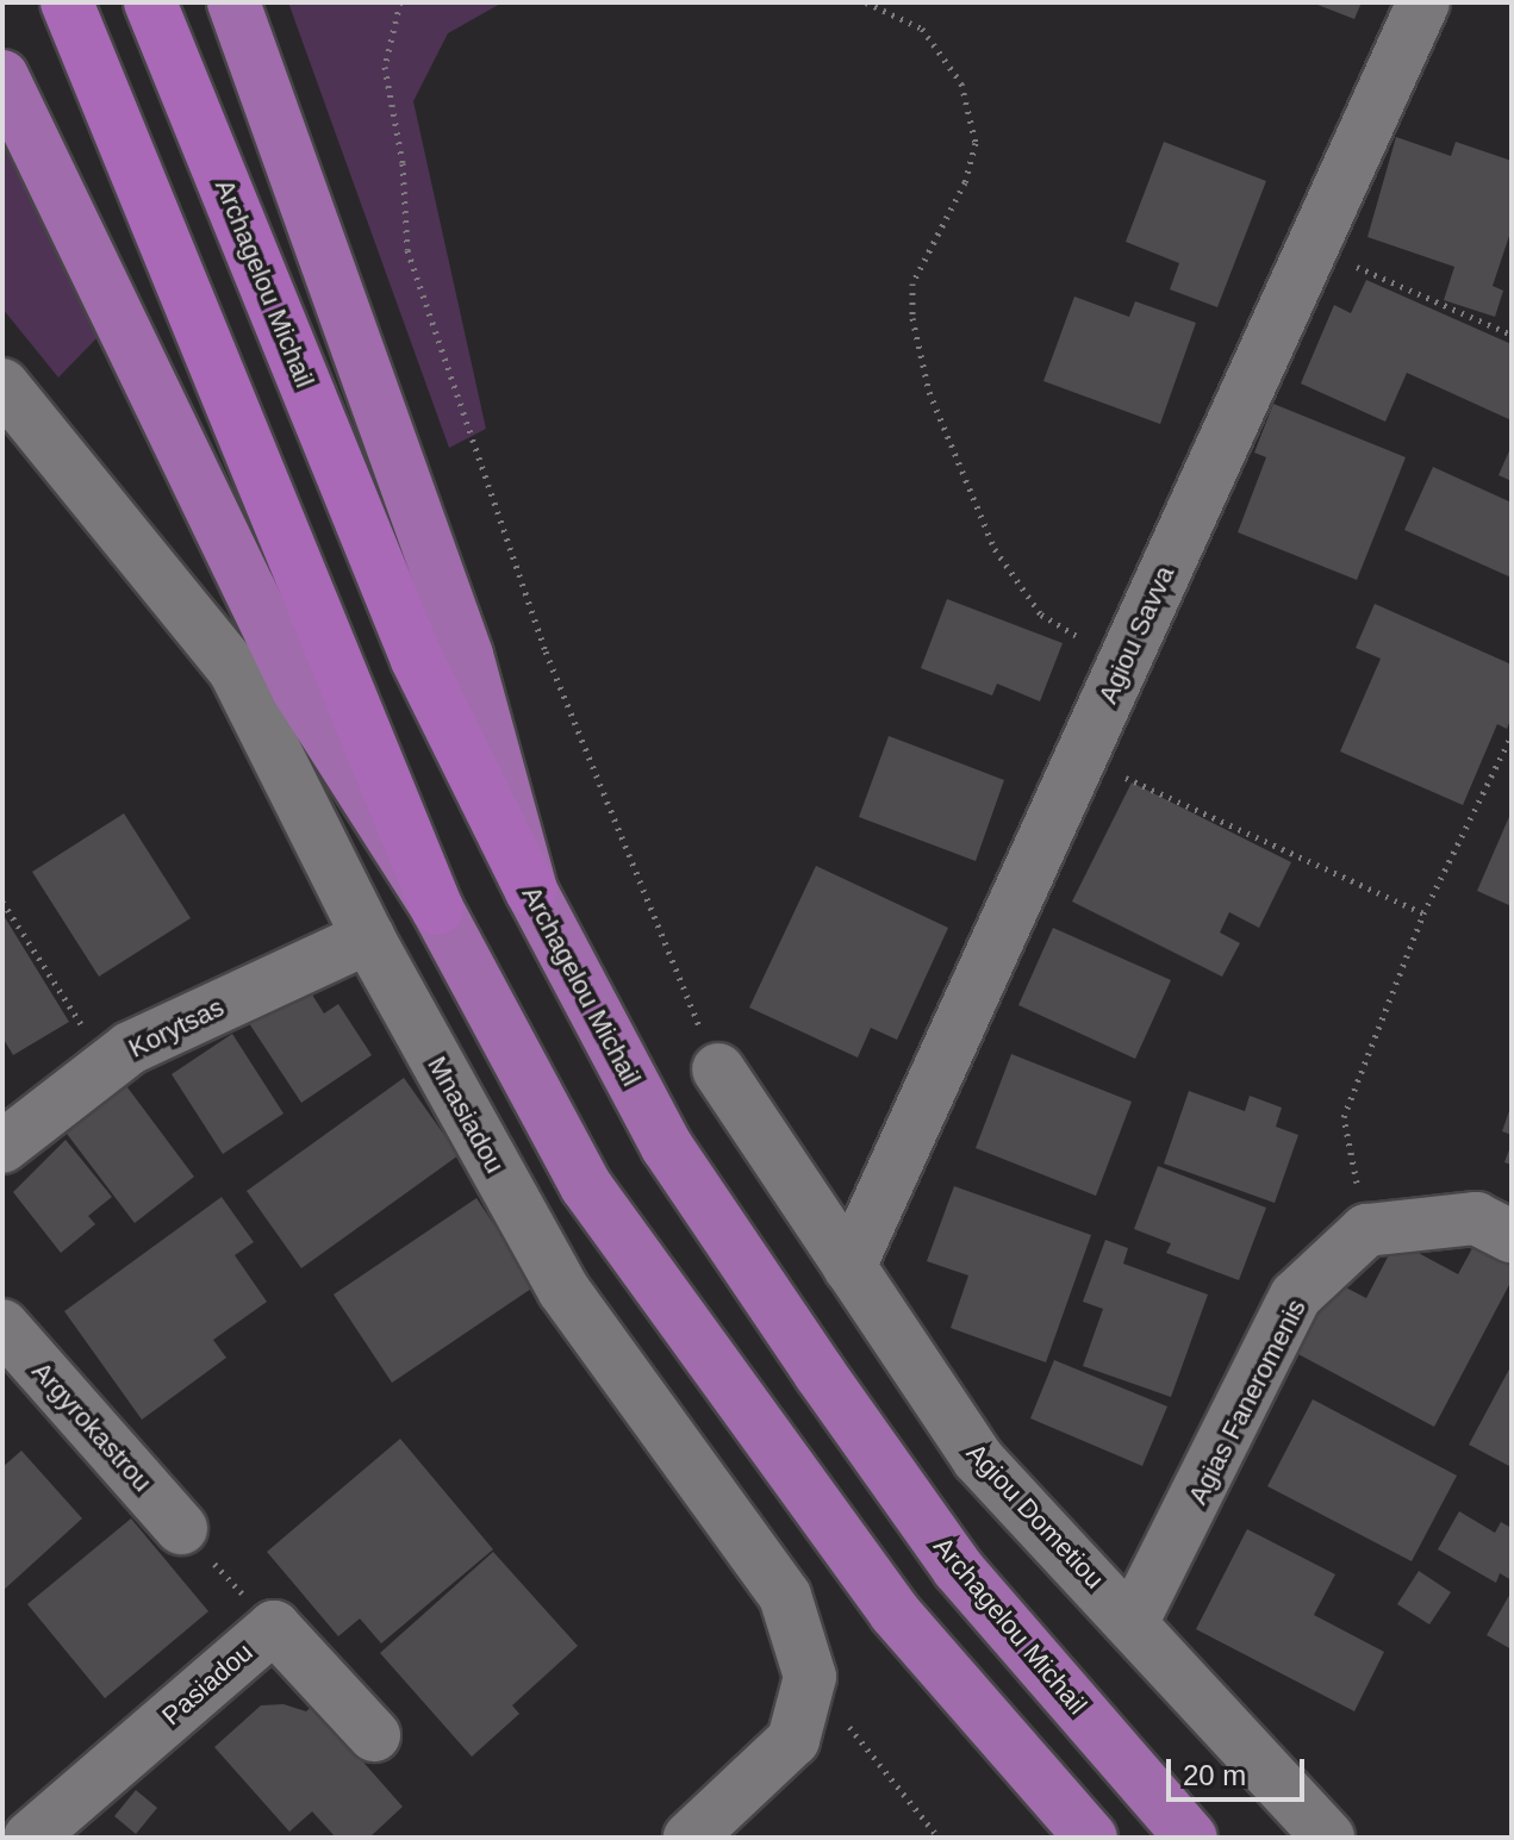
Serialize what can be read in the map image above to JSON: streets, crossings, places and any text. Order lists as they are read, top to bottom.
{
  "streets": {
    "highway": ["Archagelou Michail"],
    "street": [
      "Agiou Savva",
      "Korytsas",
      "Mnasiadou",
      "Agias Faneromenis",
      "Argyrokastrou",
      "Agiou Dometiou",
      "Pasiadou"
    ]
  },
  "crossings": [
    ["Agiou Savva", "Agiou Dometiou"],
    ["Korytsas", "Mnasiadou"],
    ["Agias Faneromenis", "Agiou Dometiou"]
  ],
  "scale_bar": "20 m"
}
